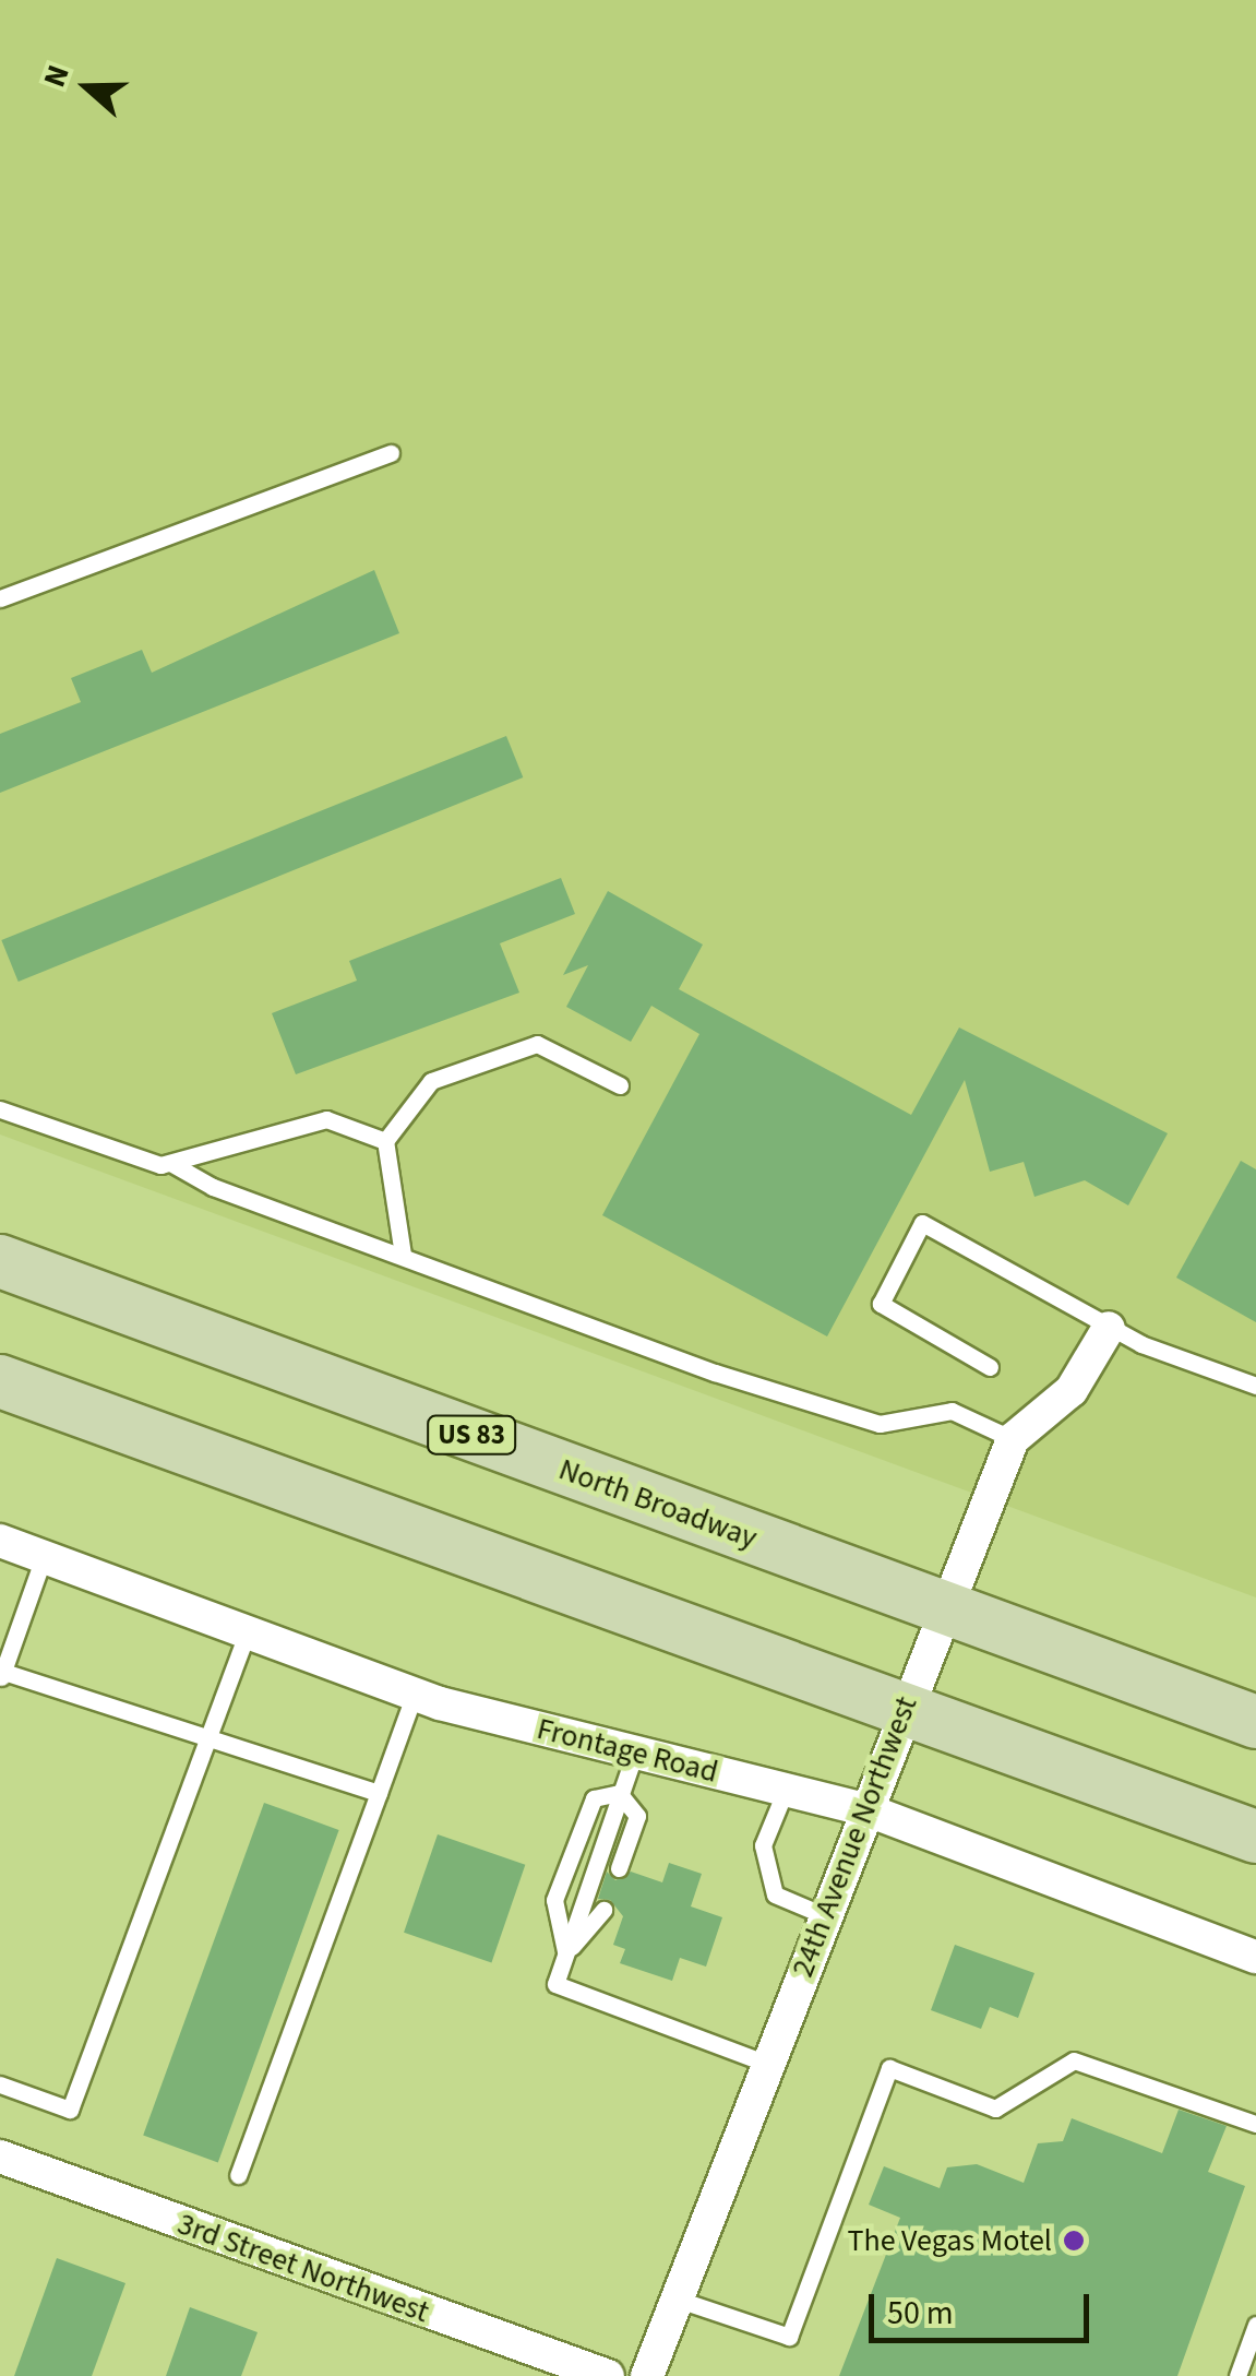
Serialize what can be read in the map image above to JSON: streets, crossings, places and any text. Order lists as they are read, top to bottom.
{
  "streets": {
    "main road": ["US 83", "North Broadway"],
    "street": ["Frontage Road", "24th Avenue Northwest", "3rd Street Northwest"]
  },
  "crossings": [
    ["North Broadway", "24th Avenue Northwest"],
    ["Frontage Road", "24th Avenue Northwest"]
  ],
  "places": ["The Vegas Motel"],
  "scale_bar": "50 m",
  "north": "left"
}
